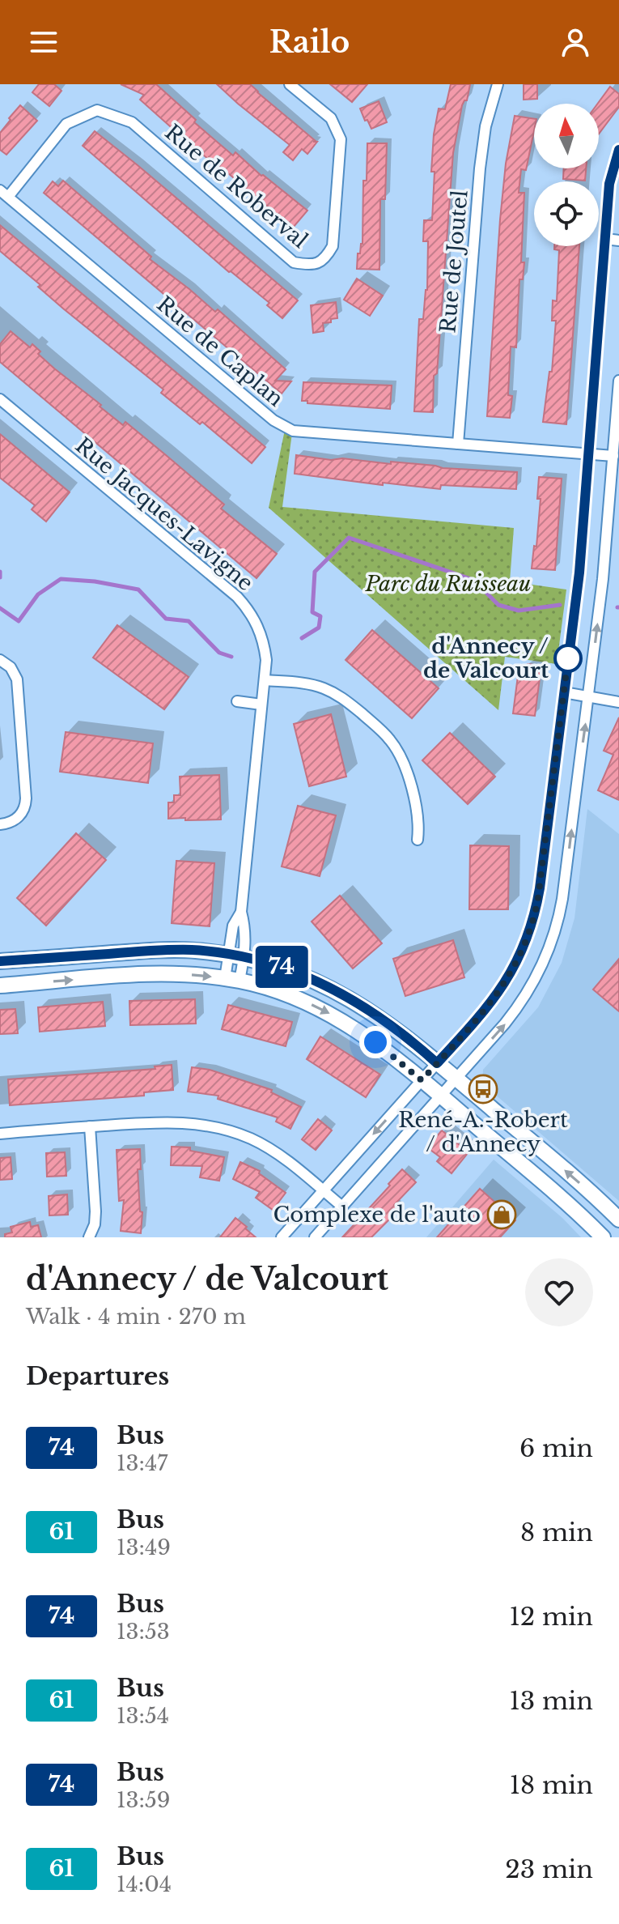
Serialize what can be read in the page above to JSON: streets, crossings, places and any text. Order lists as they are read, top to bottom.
{
  "streets": {
    "street": [
      "Rue de Roberval",
      "Rue de Joutel",
      "Rue de Caplan",
      "Rue Jacques-Lavigne"
    ]
  },
  "crossings": [
    ["Rue de Roberval", "Rue de Caplan"],
    ["Rue de Joutel", "Rue de Caplan"]
  ],
  "parks": ["Parc du Ruisseau"],
  "places": {
    "other": ["d'Annecy / de Valcourt"],
    "bus stop": ["René-A.-Robert / d'Annecy"],
    "shop": ["Complexe de l'auto"]
  },
  "lines": ["bus line 74"],
  "north": "top",
  "page": {
    "header": "Railo",
    "on_map": "74",
    "heading": [
      ["d'Annecy / de Valcourt", "Walk · 4 min · 270 m"],
      "Departures"
    ],
    "list": [
      {
        "mark": "74",
        "name": "Bus",
        "note": "13:47",
        "value": "6 min"
      },
      {
        "mark": "61",
        "name": "Bus",
        "note": "13:49",
        "value": "8 min"
      },
      {
        "mark": "74",
        "name": "Bus",
        "note": "13:53",
        "value": "12 min"
      },
      {
        "mark": "61",
        "name": "Bus",
        "note": "13:54",
        "value": "13 min"
      },
      {
        "mark": "74",
        "name": "Bus",
        "note": "13:59",
        "value": "18 min"
      },
      {
        "mark": "61",
        "name": "Bus",
        "note": "14:04",
        "value": "23 min"
      }
    ]
  }
}
